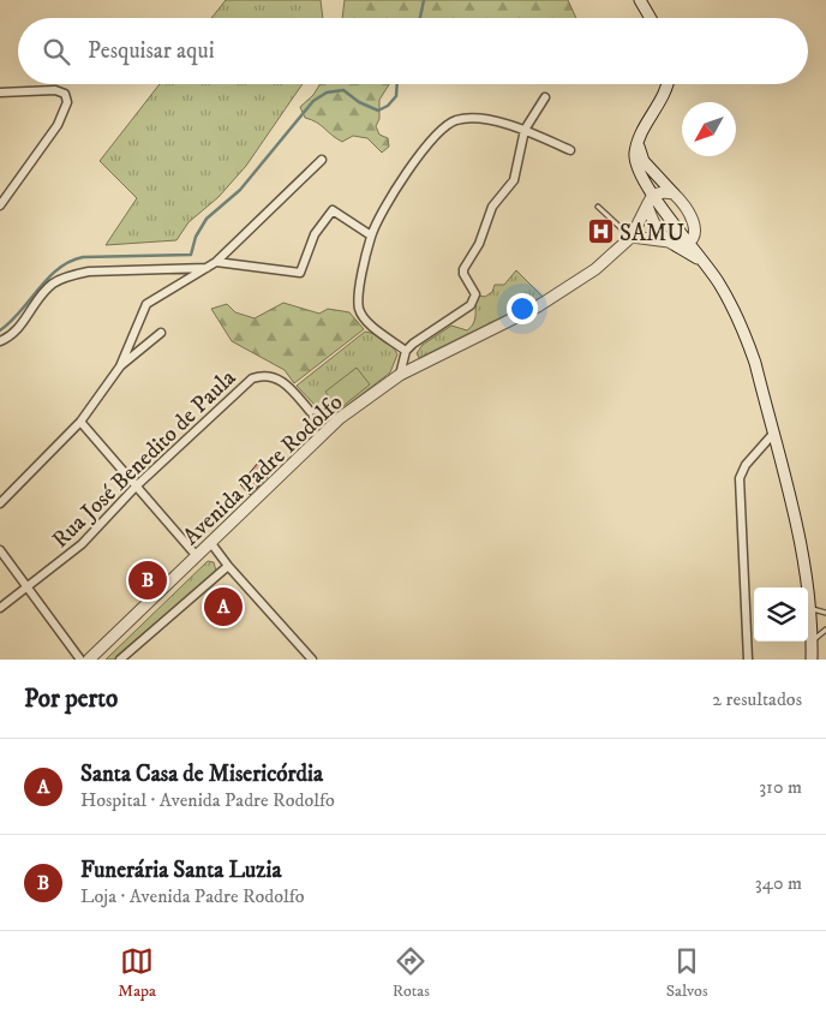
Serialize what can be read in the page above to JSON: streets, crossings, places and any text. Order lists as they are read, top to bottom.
{
  "streets": {
    "street": ["Rua José Benedito de Paula", "Avenida Padre Rodolfo"]
  },
  "places": {
    "hospital": ["SAMU"]
  },
  "north": "bottom left",
  "page": {
    "search": "Pesquisar aqui",
    "pins": ["B", "A"],
    "heading": ["Por perto", "2 resultados"],
    "list": [
      {
        "mark": "A",
        "name": "Santa Casa de Misericórdia",
        "note": "Hospital · Avenida Padre Rodolfo",
        "value": "310 m"
      },
      {
        "mark": "B",
        "name": "Funerária Santa Luzia",
        "note": "Loja · Avenida Padre Rodolfo",
        "value": "340 m"
      }
    ],
    "nav": ["Mapa", "Rotas", "Salvos"]
  }
}
